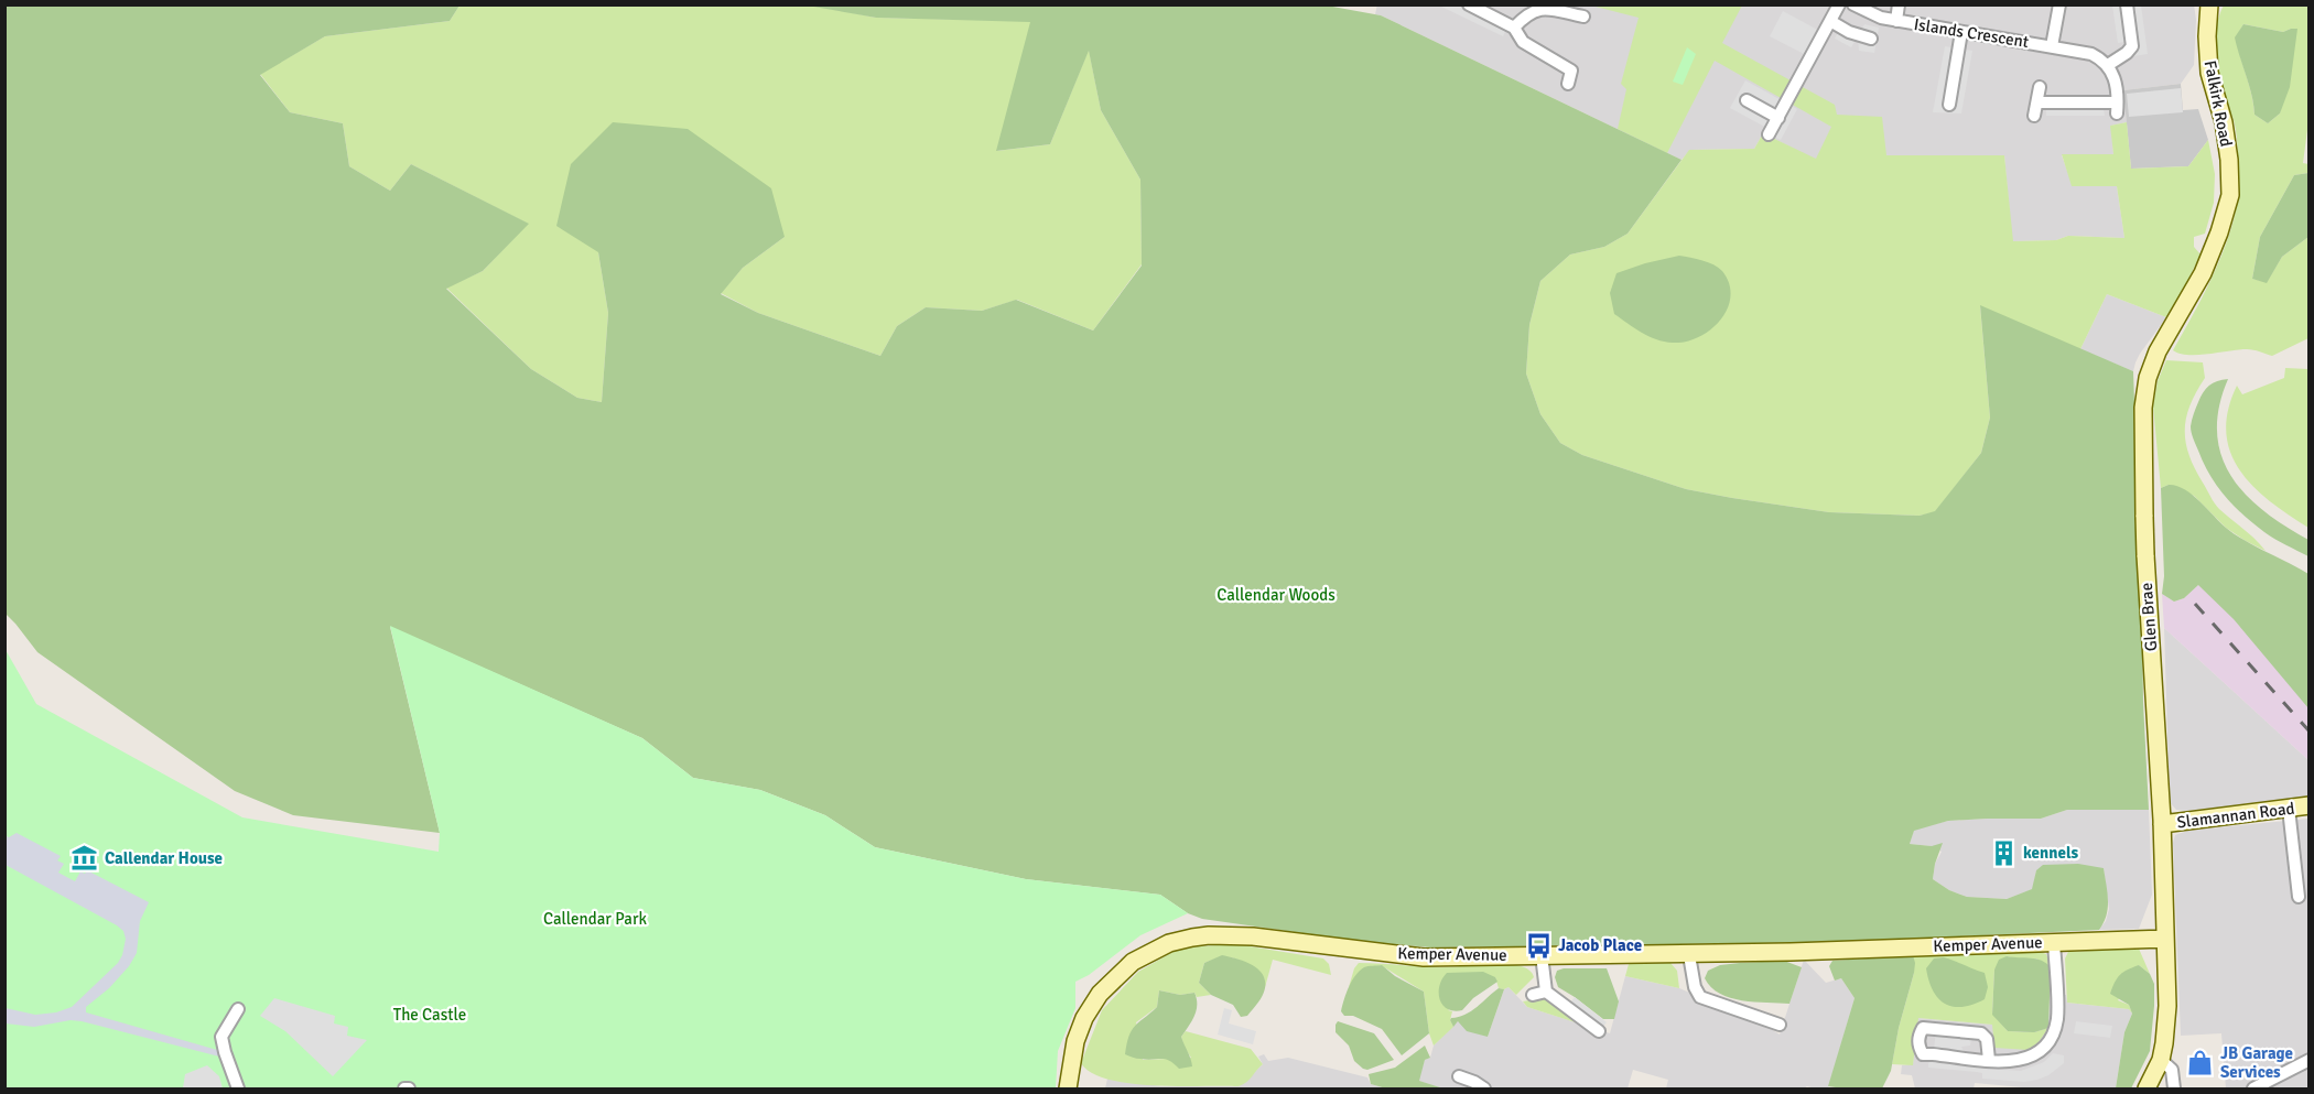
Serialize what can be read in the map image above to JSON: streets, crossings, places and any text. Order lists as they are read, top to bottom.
{
  "streets": {
    "main road": [
      "Falkirk Road",
      "Glen Brae",
      "Slamannan Road",
      "Kemper Avenue"
    ],
    "street": ["Islands Crescent"]
  },
  "crossings": [
    ["Falkirk Road", "Glen Brae"],
    ["Glen Brae", "Slamannan Road"],
    ["Glen Brae", "Kemper Avenue"]
  ],
  "parks": ["Callendar Woods", "Callendar Park", "The Castle"],
  "places": {
    "building": ["kennels"],
    "museum": ["Callendar House"],
    "bus stop": ["Jacob Place"],
    "shop": ["JB Garage Services"]
  }
}
